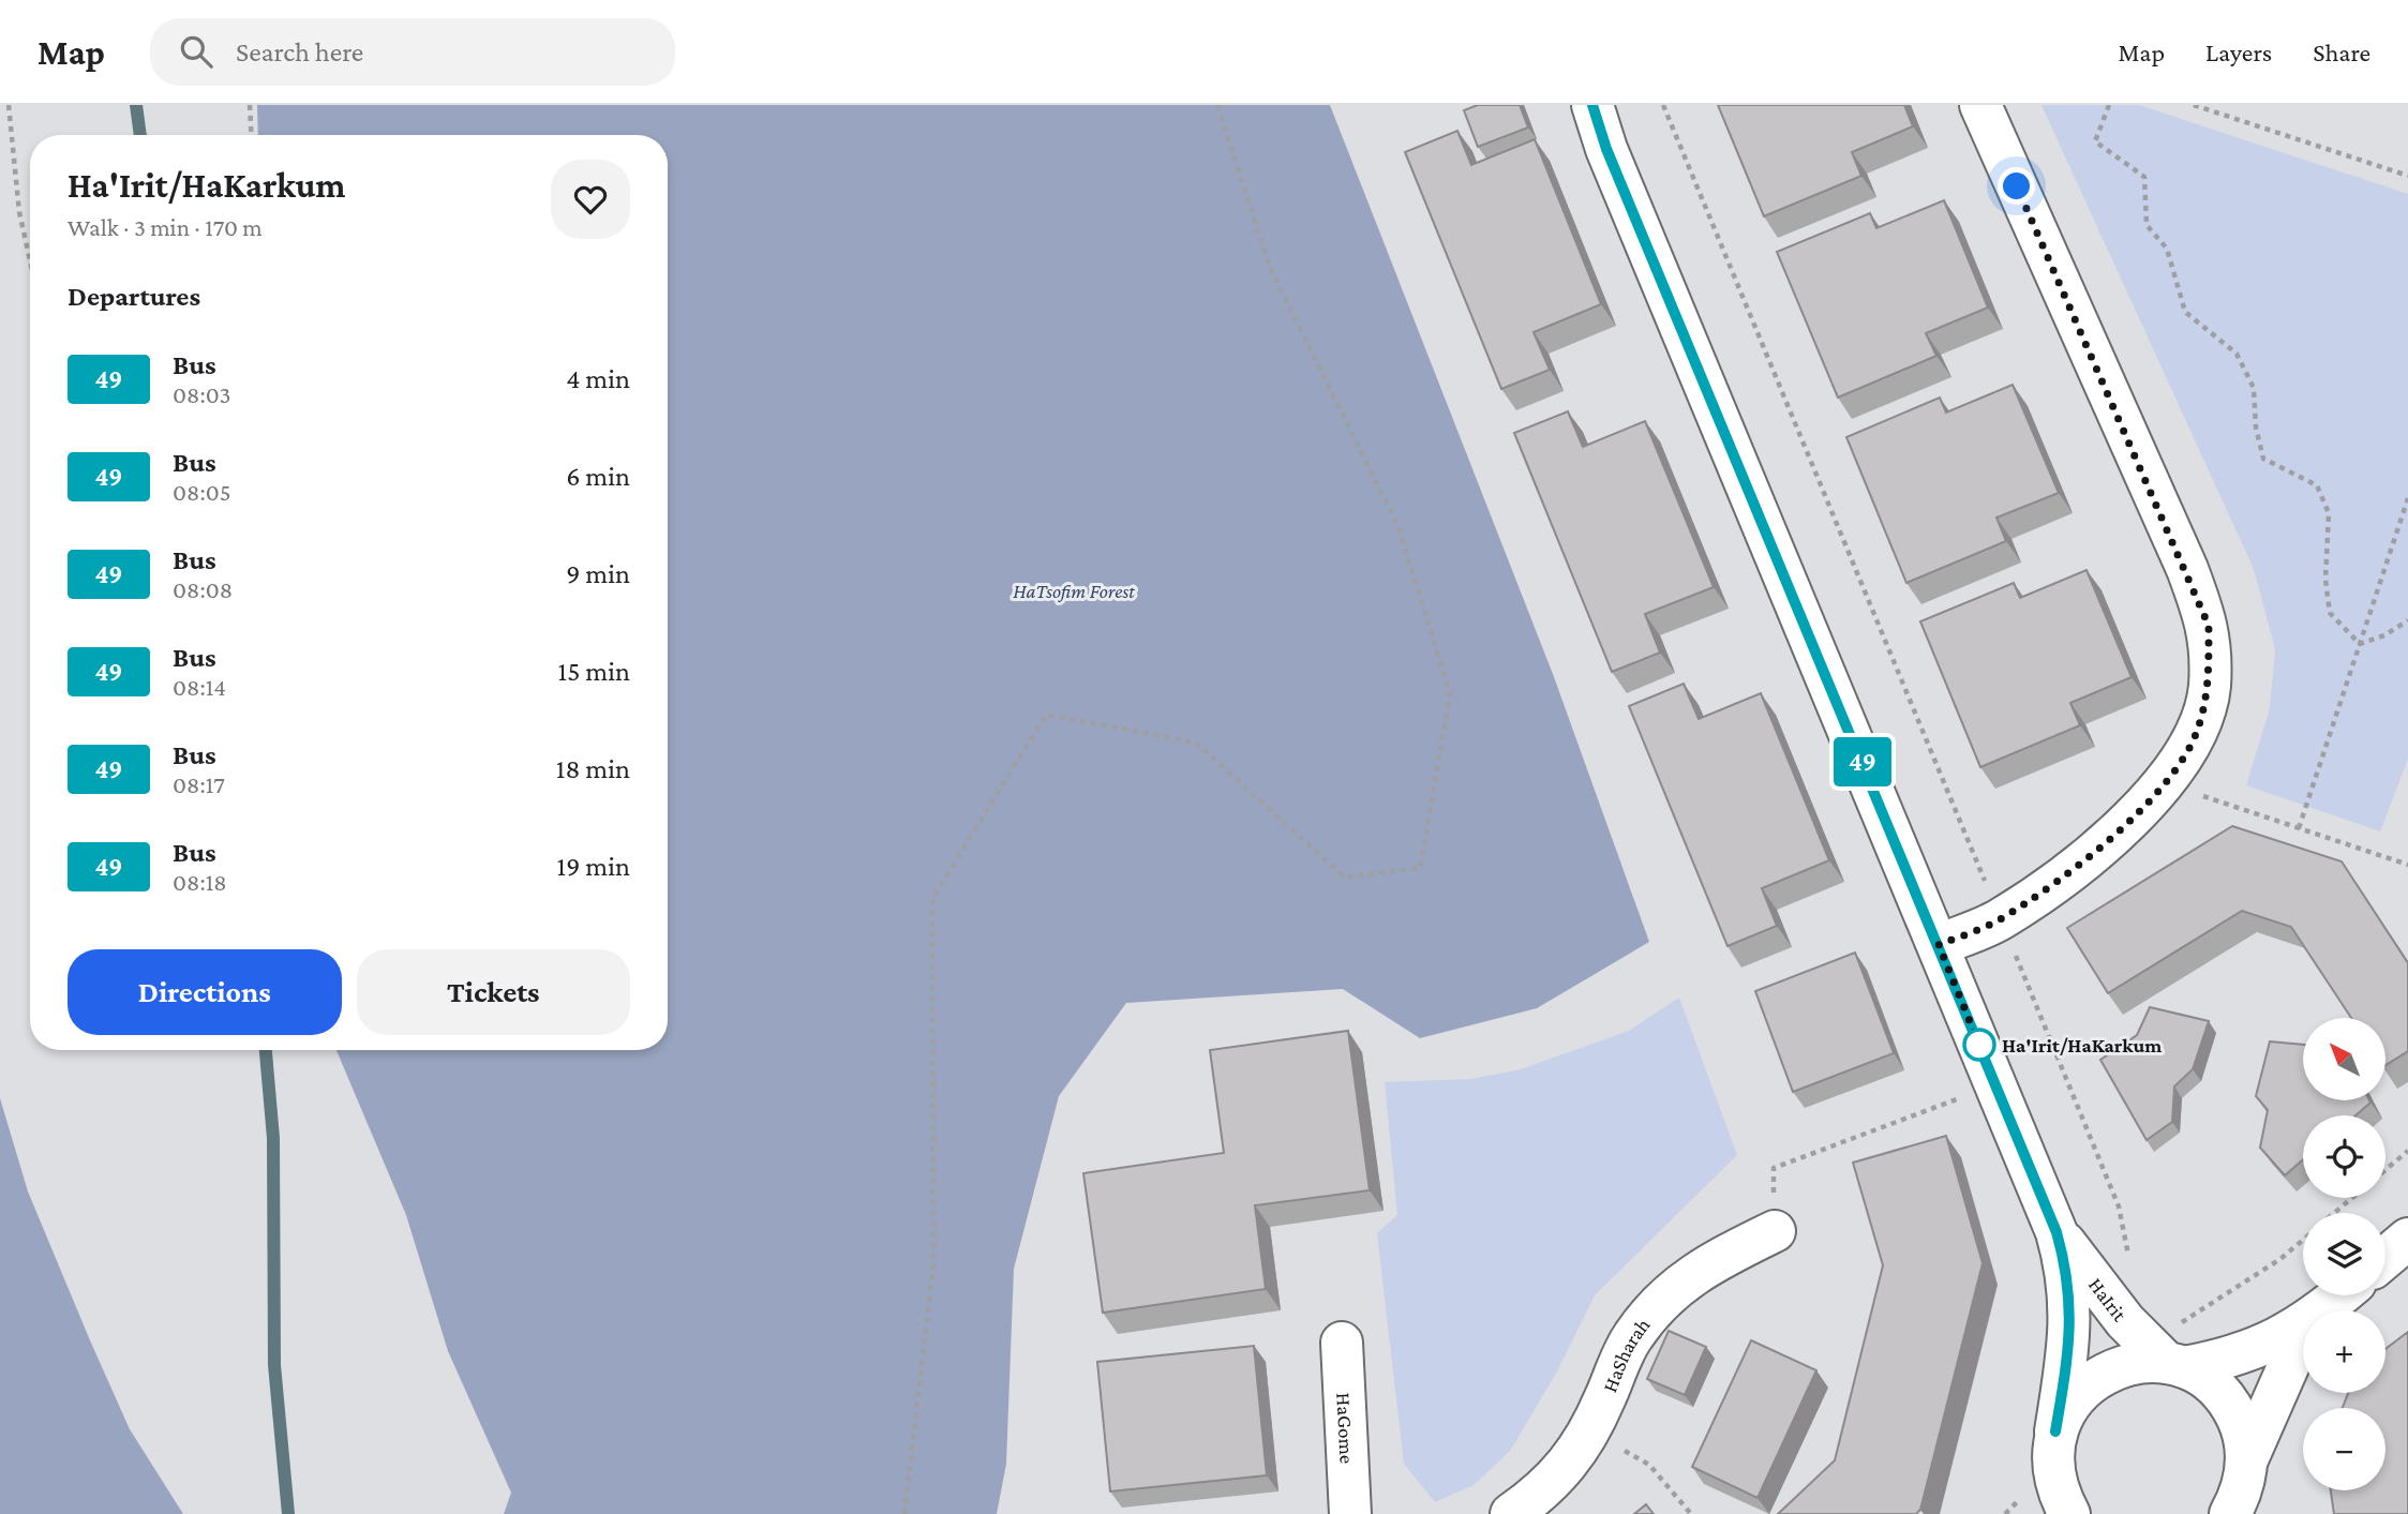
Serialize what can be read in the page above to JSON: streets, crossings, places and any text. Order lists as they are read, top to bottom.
{
  "streets": {
    "street": ["HaIrit", "HaSharah", "HaGome"]
  },
  "parks": ["HaTsofim Forest"],
  "places": ["Ha'Irit/HaKarkum"],
  "lines": ["bus line 49"],
  "north": "top left",
  "page": {
    "header": "Map",
    "search": "Search here",
    "nav": ["Map", "Layers", "Share"],
    "on_map": "49",
    "heading": [
      ["Ha'Irit/HaKarkum", "Walk · 3 min · 170 m"],
      "Departures"
    ],
    "list": [
      {
        "mark": "49",
        "name": "Bus",
        "note": "08:03",
        "value": "4 min"
      },
      {
        "mark": "49",
        "name": "Bus",
        "note": "08:05",
        "value": "6 min"
      },
      {
        "mark": "49",
        "name": "Bus",
        "note": "08:08",
        "value": "9 min"
      },
      {
        "mark": "49",
        "name": "Bus",
        "note": "08:14",
        "value": "15 min"
      },
      {
        "mark": "49",
        "name": "Bus",
        "note": "08:17",
        "value": "18 min"
      },
      {
        "mark": "49",
        "name": "Bus",
        "note": "08:18",
        "value": "19 min"
      }
    ],
    "buttons": ["Directions", "Tickets"],
    "map_buttons": ["+", "−"]
  }
}
